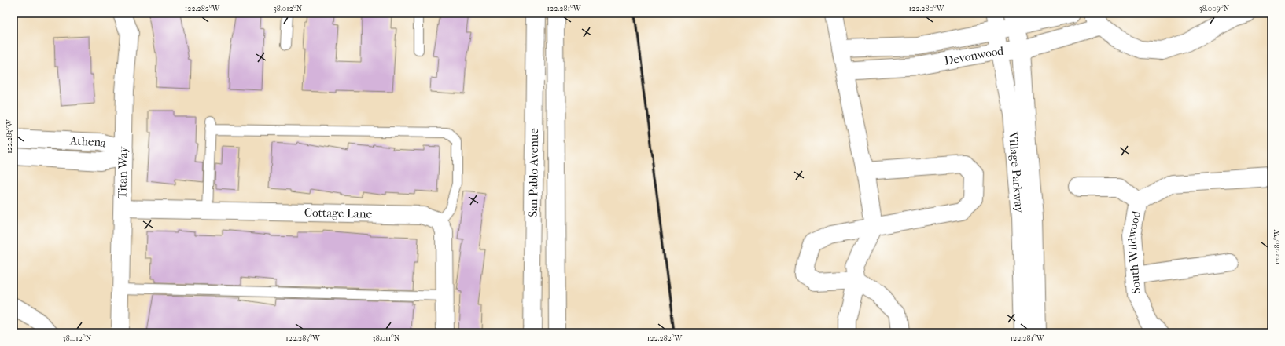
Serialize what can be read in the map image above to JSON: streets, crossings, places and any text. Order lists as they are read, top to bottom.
{
  "streets": {
    "street": [
      "Devonwood",
      "Athena",
      "Village Parkway",
      "Titan Way",
      "San Pablo Avenue",
      "Cottage Lane",
      "South Wildwood"
    ]
  },
  "crossings": [
    ["Devonwood", "Village Parkway"],
    ["Athena", "Titan Way"],
    ["Titan Way", "Cottage Lane"]
  ],
  "coordinates": [
    "122.282°W",
    "38.012°N",
    "122.281°W",
    "122.280°W",
    "38.009°N",
    "122.283°W",
    "38.011°N"
  ]
}
